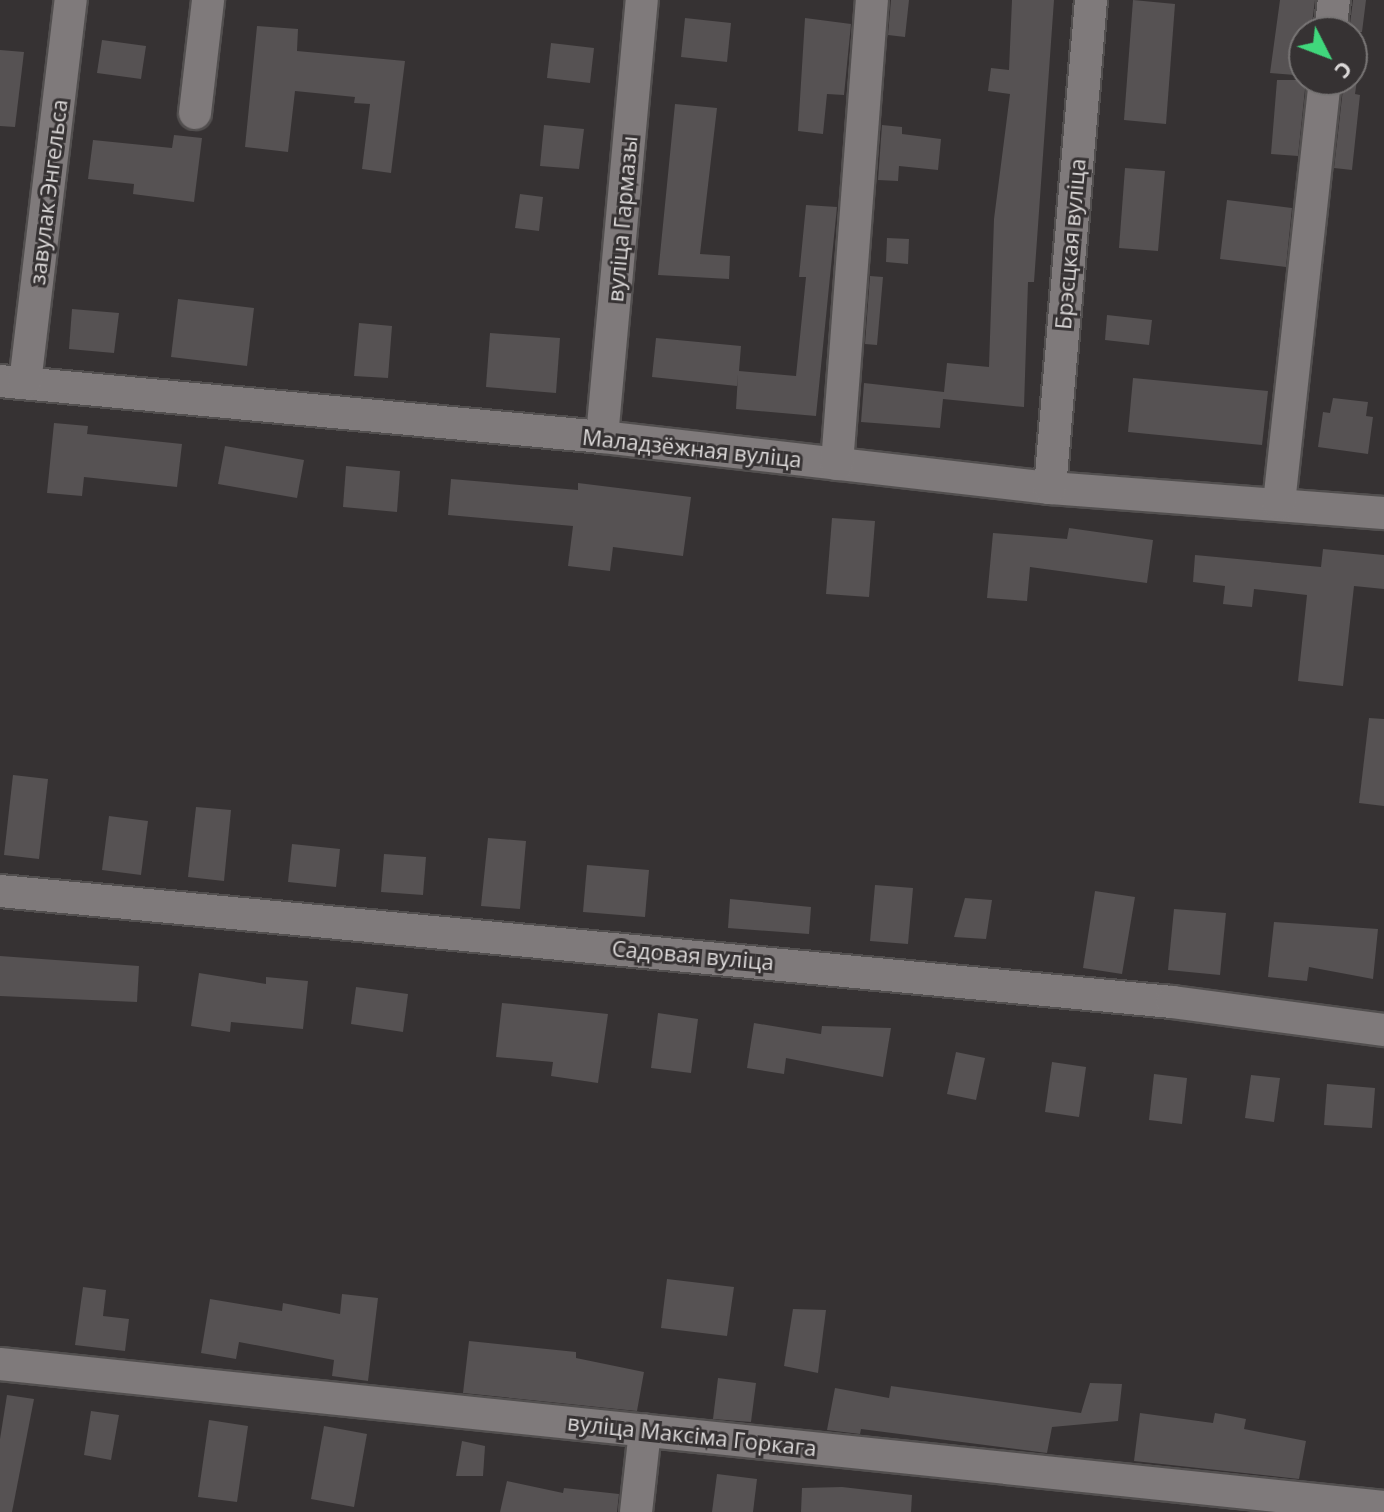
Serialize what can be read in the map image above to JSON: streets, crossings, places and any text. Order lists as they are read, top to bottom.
{
  "streets": {
    "street": [
      "завулак Энгельса",
      "вуліца Гармазы",
      "Брэсцкая вуліца",
      "Маладзёжная вуліца",
      "Садовая вуліца",
      "вуліца Максіма Горкага"
    ]
  },
  "crossings": [
    ["завулак Энгельса", "Маладзёжная вуліца"],
    ["вуліца Гармазы", "Маладзёжная вуліца"],
    ["Брэсцкая вуліца", "Маладзёжная вуліца"]
  ],
  "north": "bottom right"
}
